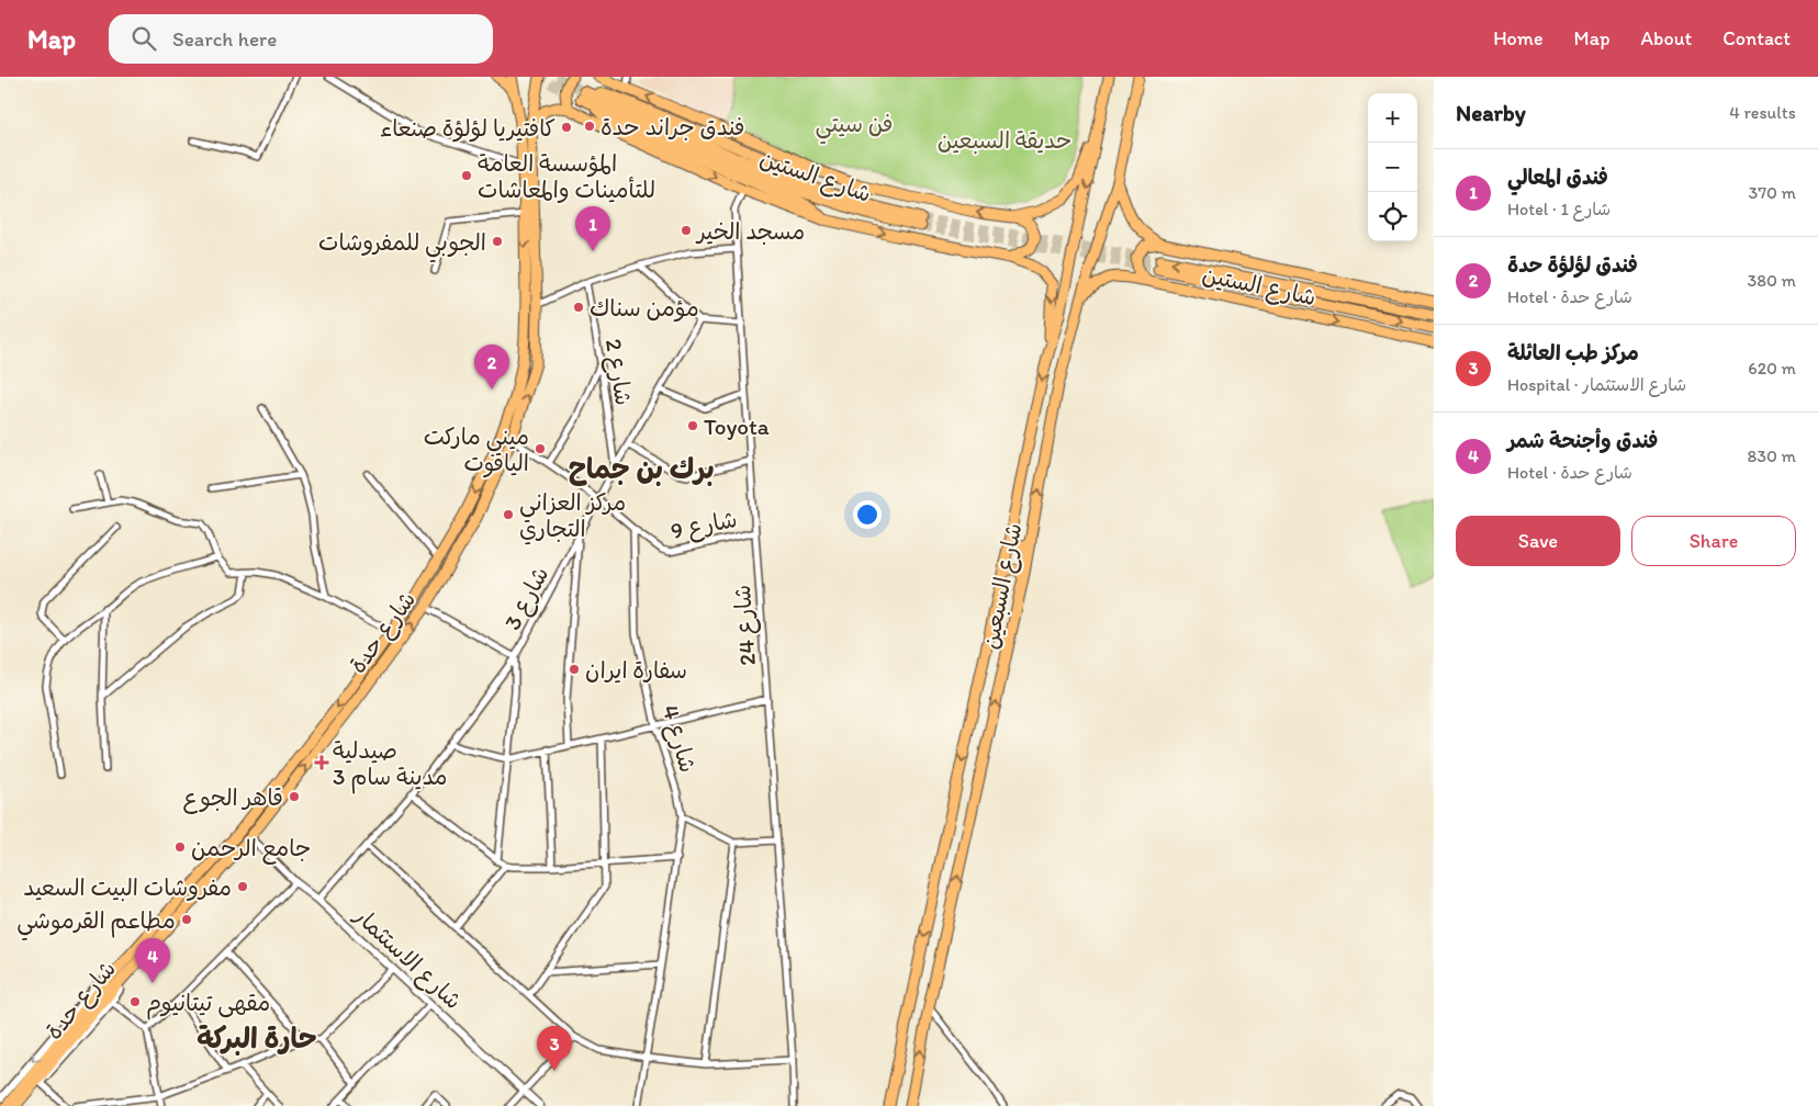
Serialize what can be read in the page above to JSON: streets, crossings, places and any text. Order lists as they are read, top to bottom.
{
  "streets": {
    "main road": ["شارع الستين", "شارع السبعين", "شارع حدة"],
    "street": [
      "شارع 2",
      "شارع 9",
      "شارع 3",
      "شارع 24",
      "شارع 4",
      "شارع الاستثمار"
    ]
  },
  "crossings": [
    ["شارع الستين", "شارع السبعين"],
    ["شارع 2", "شارع 3"],
    ["شارع 9", "شارع 24"],
    ["شارع 9", "شارع 4"],
    ["شارع 3", "شارع الاستثمار"],
    ["شارع حدة", "شارع الاستثمار"]
  ],
  "districts": ["برك بن جماح", "حارة البركة"],
  "parks": ["فن سيتي", "حديقة السبعين"],
  "places": {
    "other": [
      "فندق جراند حدة",
      "كافتيريا لؤلؤة صنعاء",
      "المؤسسة العامة للتأمينات والمعاشات",
      "مسجد الخير",
      "الجوبي للمفروشات",
      "مؤمن سناك",
      "Toyota",
      "ميني ماركت الياقوت",
      "مركز العزاني التجاري",
      "سفارة ايران",
      "قاهر الجوع",
      "جامع الرحمن",
      "مفروشات البيت السعيد",
      "مطاعم القرموشي",
      "مقهى تيتانيوم"
    ],
    "health": ["صيدلية مدينة سام 3"]
  },
  "page": {
    "header": "Map",
    "search": "Search here",
    "nav": [
      "Home",
      "Map",
      "About",
      "Contact"
    ],
    "heading": ["Nearby", "4 results"],
    "map_buttons": ["+", "−"],
    "list": [
      {
        "mark": "1",
        "name": "فندق المعالي",
        "note": "Hotel · شارع 1",
        "value": "370 m"
      },
      {
        "mark": "2",
        "name": "فندق لؤلؤة حدة",
        "note": "Hotel · شارع حدة",
        "value": "380 m"
      },
      {
        "mark": "3",
        "name": "مركز طب العائلة",
        "note": "Hospital · شارع الاستثمار",
        "value": "620 m"
      },
      {
        "mark": "4",
        "name": "فندق وأجنحة شمر",
        "note": "Hotel · شارع حدة",
        "value": "830 m"
      }
    ],
    "pins": [
      "1",
      "2",
      "4",
      "3"
    ],
    "buttons": ["Save", "Share"]
  }
}
